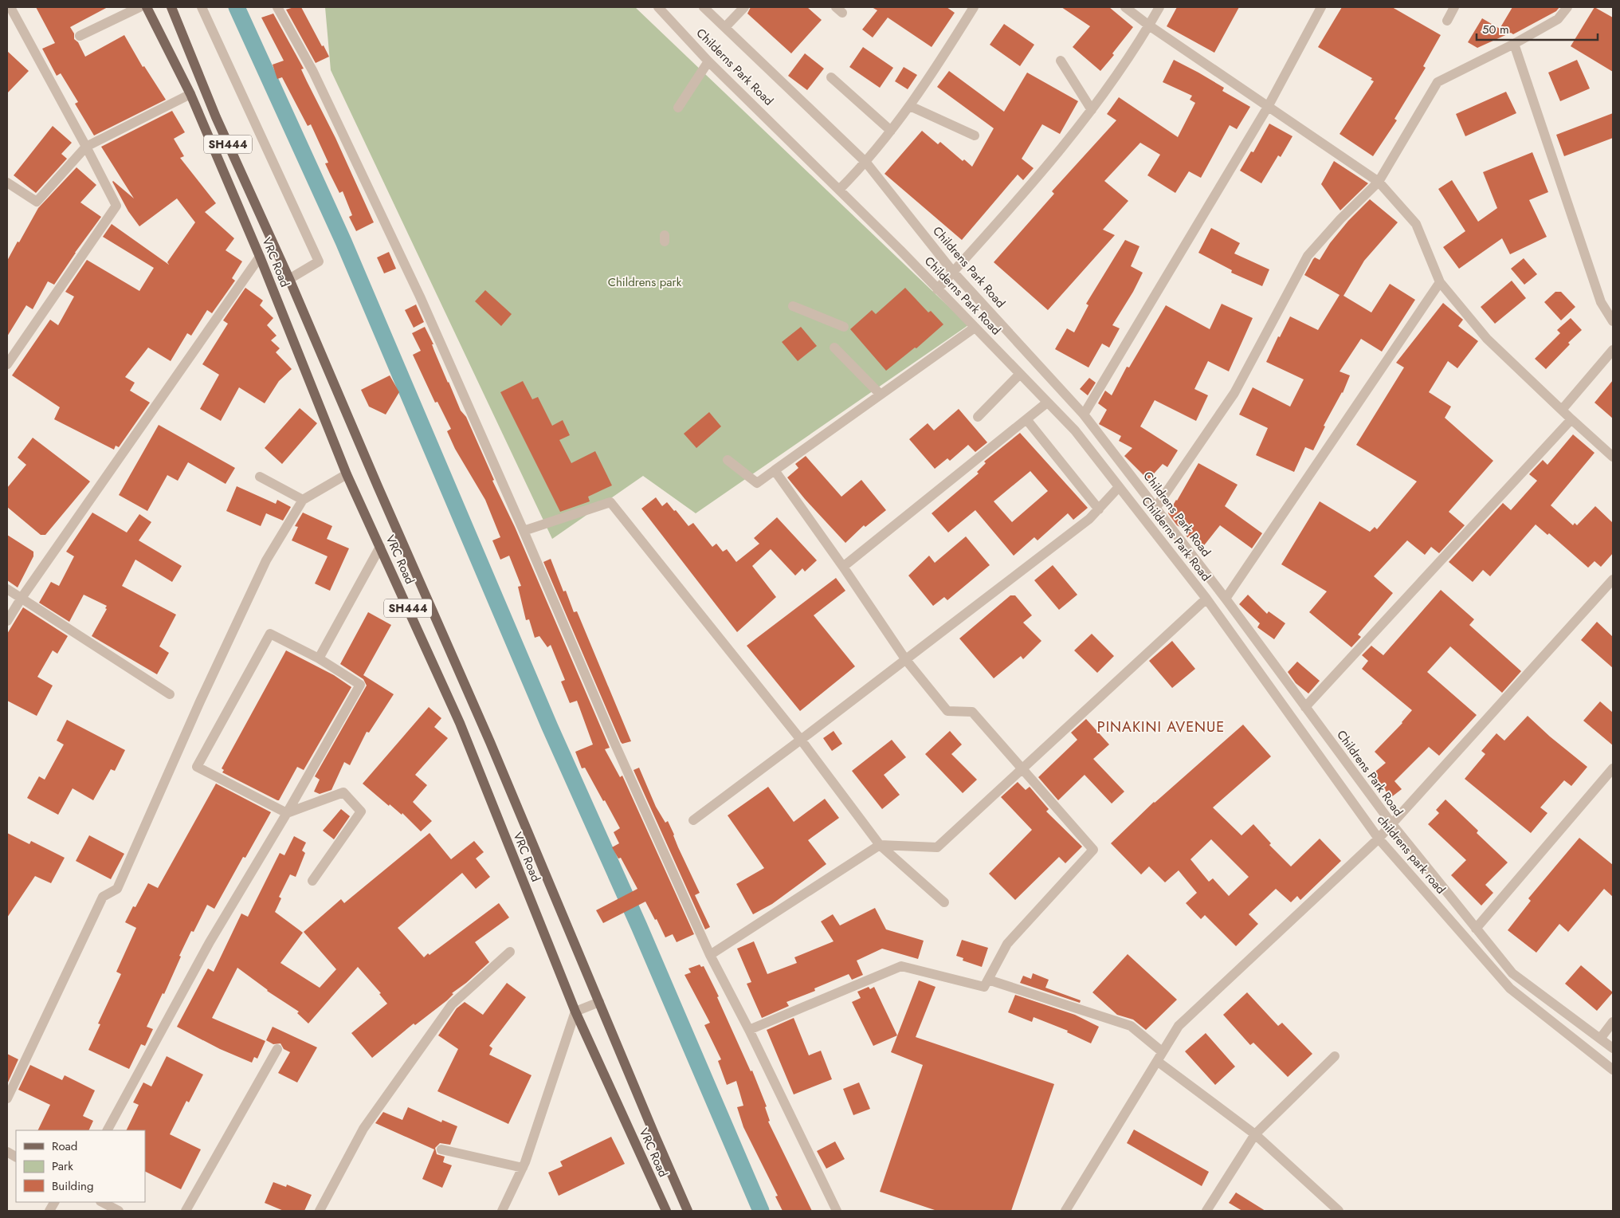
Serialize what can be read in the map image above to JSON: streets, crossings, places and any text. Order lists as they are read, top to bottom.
{
  "streets": {
    "main road": ["SH444", "VRC Road"],
    "street": ["Childerns Park Road", "Childrens Park Road", "childrens park road"]
  },
  "crossings": [
    ["Childerns Park Road", "childrens park road"]
  ],
  "districts": ["PINAKINI AVENUE"],
  "parks": ["Childrens park"],
  "legend": ["Road", "Park", "Building"],
  "scale_bar": "50 m"
}
